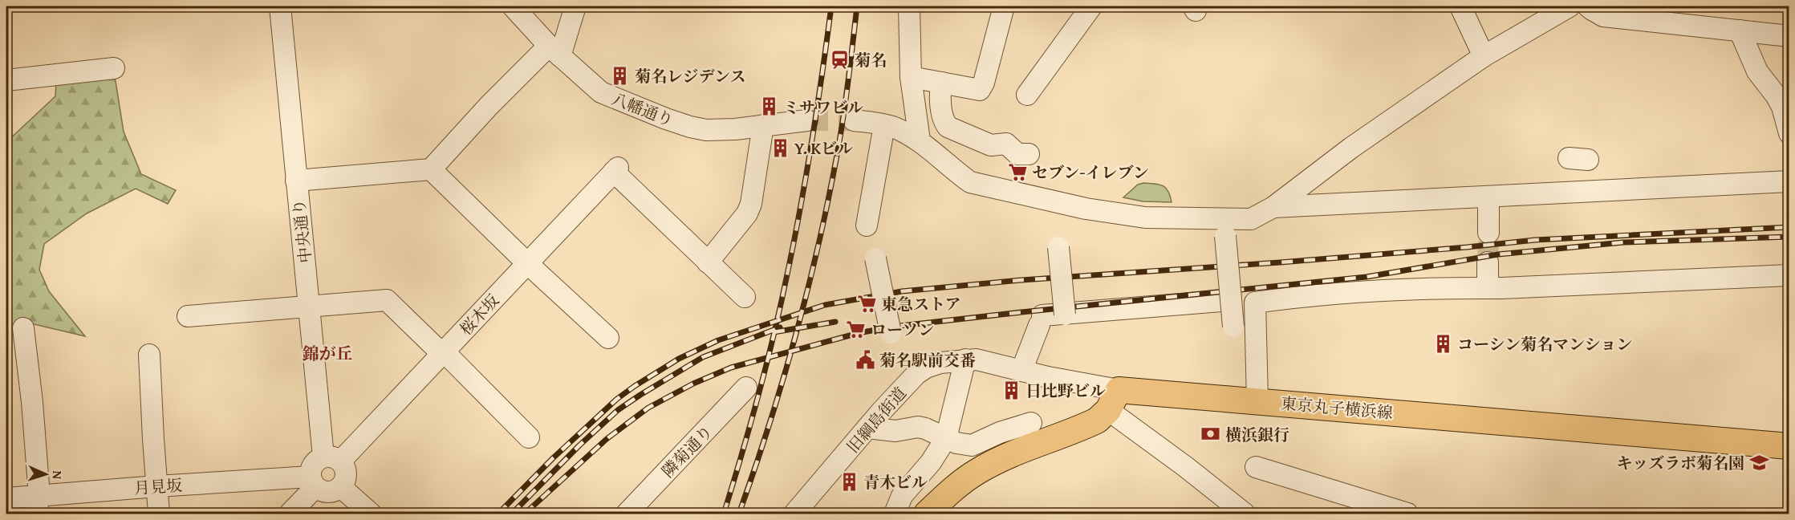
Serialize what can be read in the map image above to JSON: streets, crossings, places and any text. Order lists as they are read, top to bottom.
{
  "streets": {
    "main road": ["東京丸子横浜線"],
    "street": [
      "八幡通り",
      "中央通り",
      "桜木坂",
      "旧綱島街道",
      "隣菊通り",
      "月見坂"
    ]
  },
  "crossings": [
    ["中央通り", "桜木坂"],
    ["中央通り", "月見坂"],
    ["桜木坂", "月見坂"],
    ["東京丸子横浜線", "旧綱島街道"]
  ],
  "districts": ["錦が丘"],
  "places": {
    "station": ["菊名"],
    "building": [
      "菊名レジデンス",
      "ミサワビル",
      "Y. Kビル",
      "コーシン菊名マンション",
      "日比野ビル",
      "青木ビル"
    ],
    "supermarket": ["セブン-イレブン", "東急ストア", "ローソン"],
    "public building": ["菊名駅前交番"],
    "bank": ["横浜銀行"],
    "school or university": ["キッズラボ菊名園"]
  },
  "north": "right"
}
